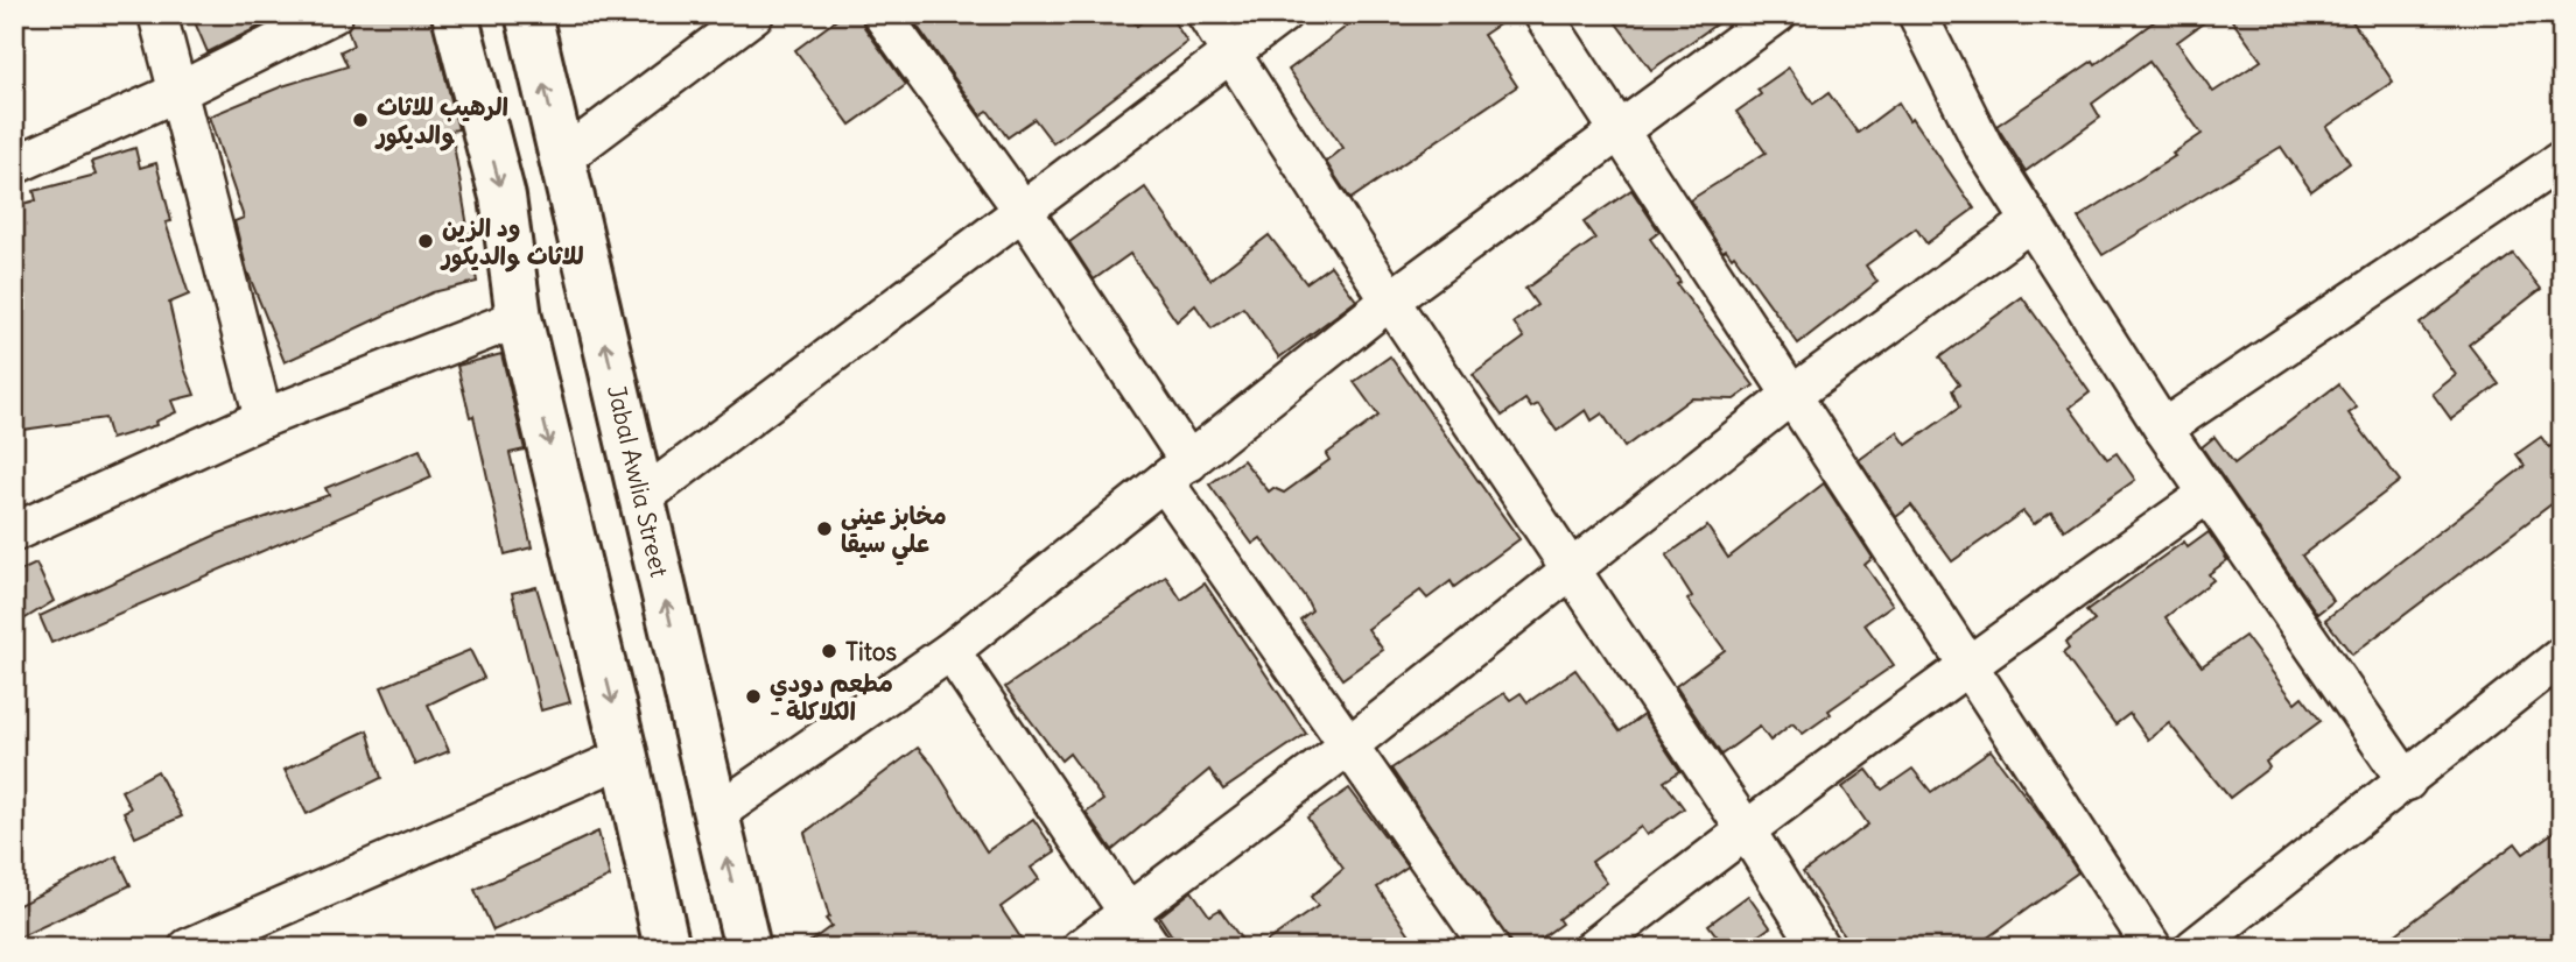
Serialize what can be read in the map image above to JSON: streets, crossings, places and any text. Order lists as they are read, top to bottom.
{
  "streets": {
    "main road": ["Jabal Awlia Street"]
  },
  "places": [
    "الرهيب للاثاث والديكور",
    "ود الزين للاثاث والديكور",
    "مخابز عيني علي سيقا",
    "Titos",
    "مطعم دودي - الكلاكلة"
  ]
}
